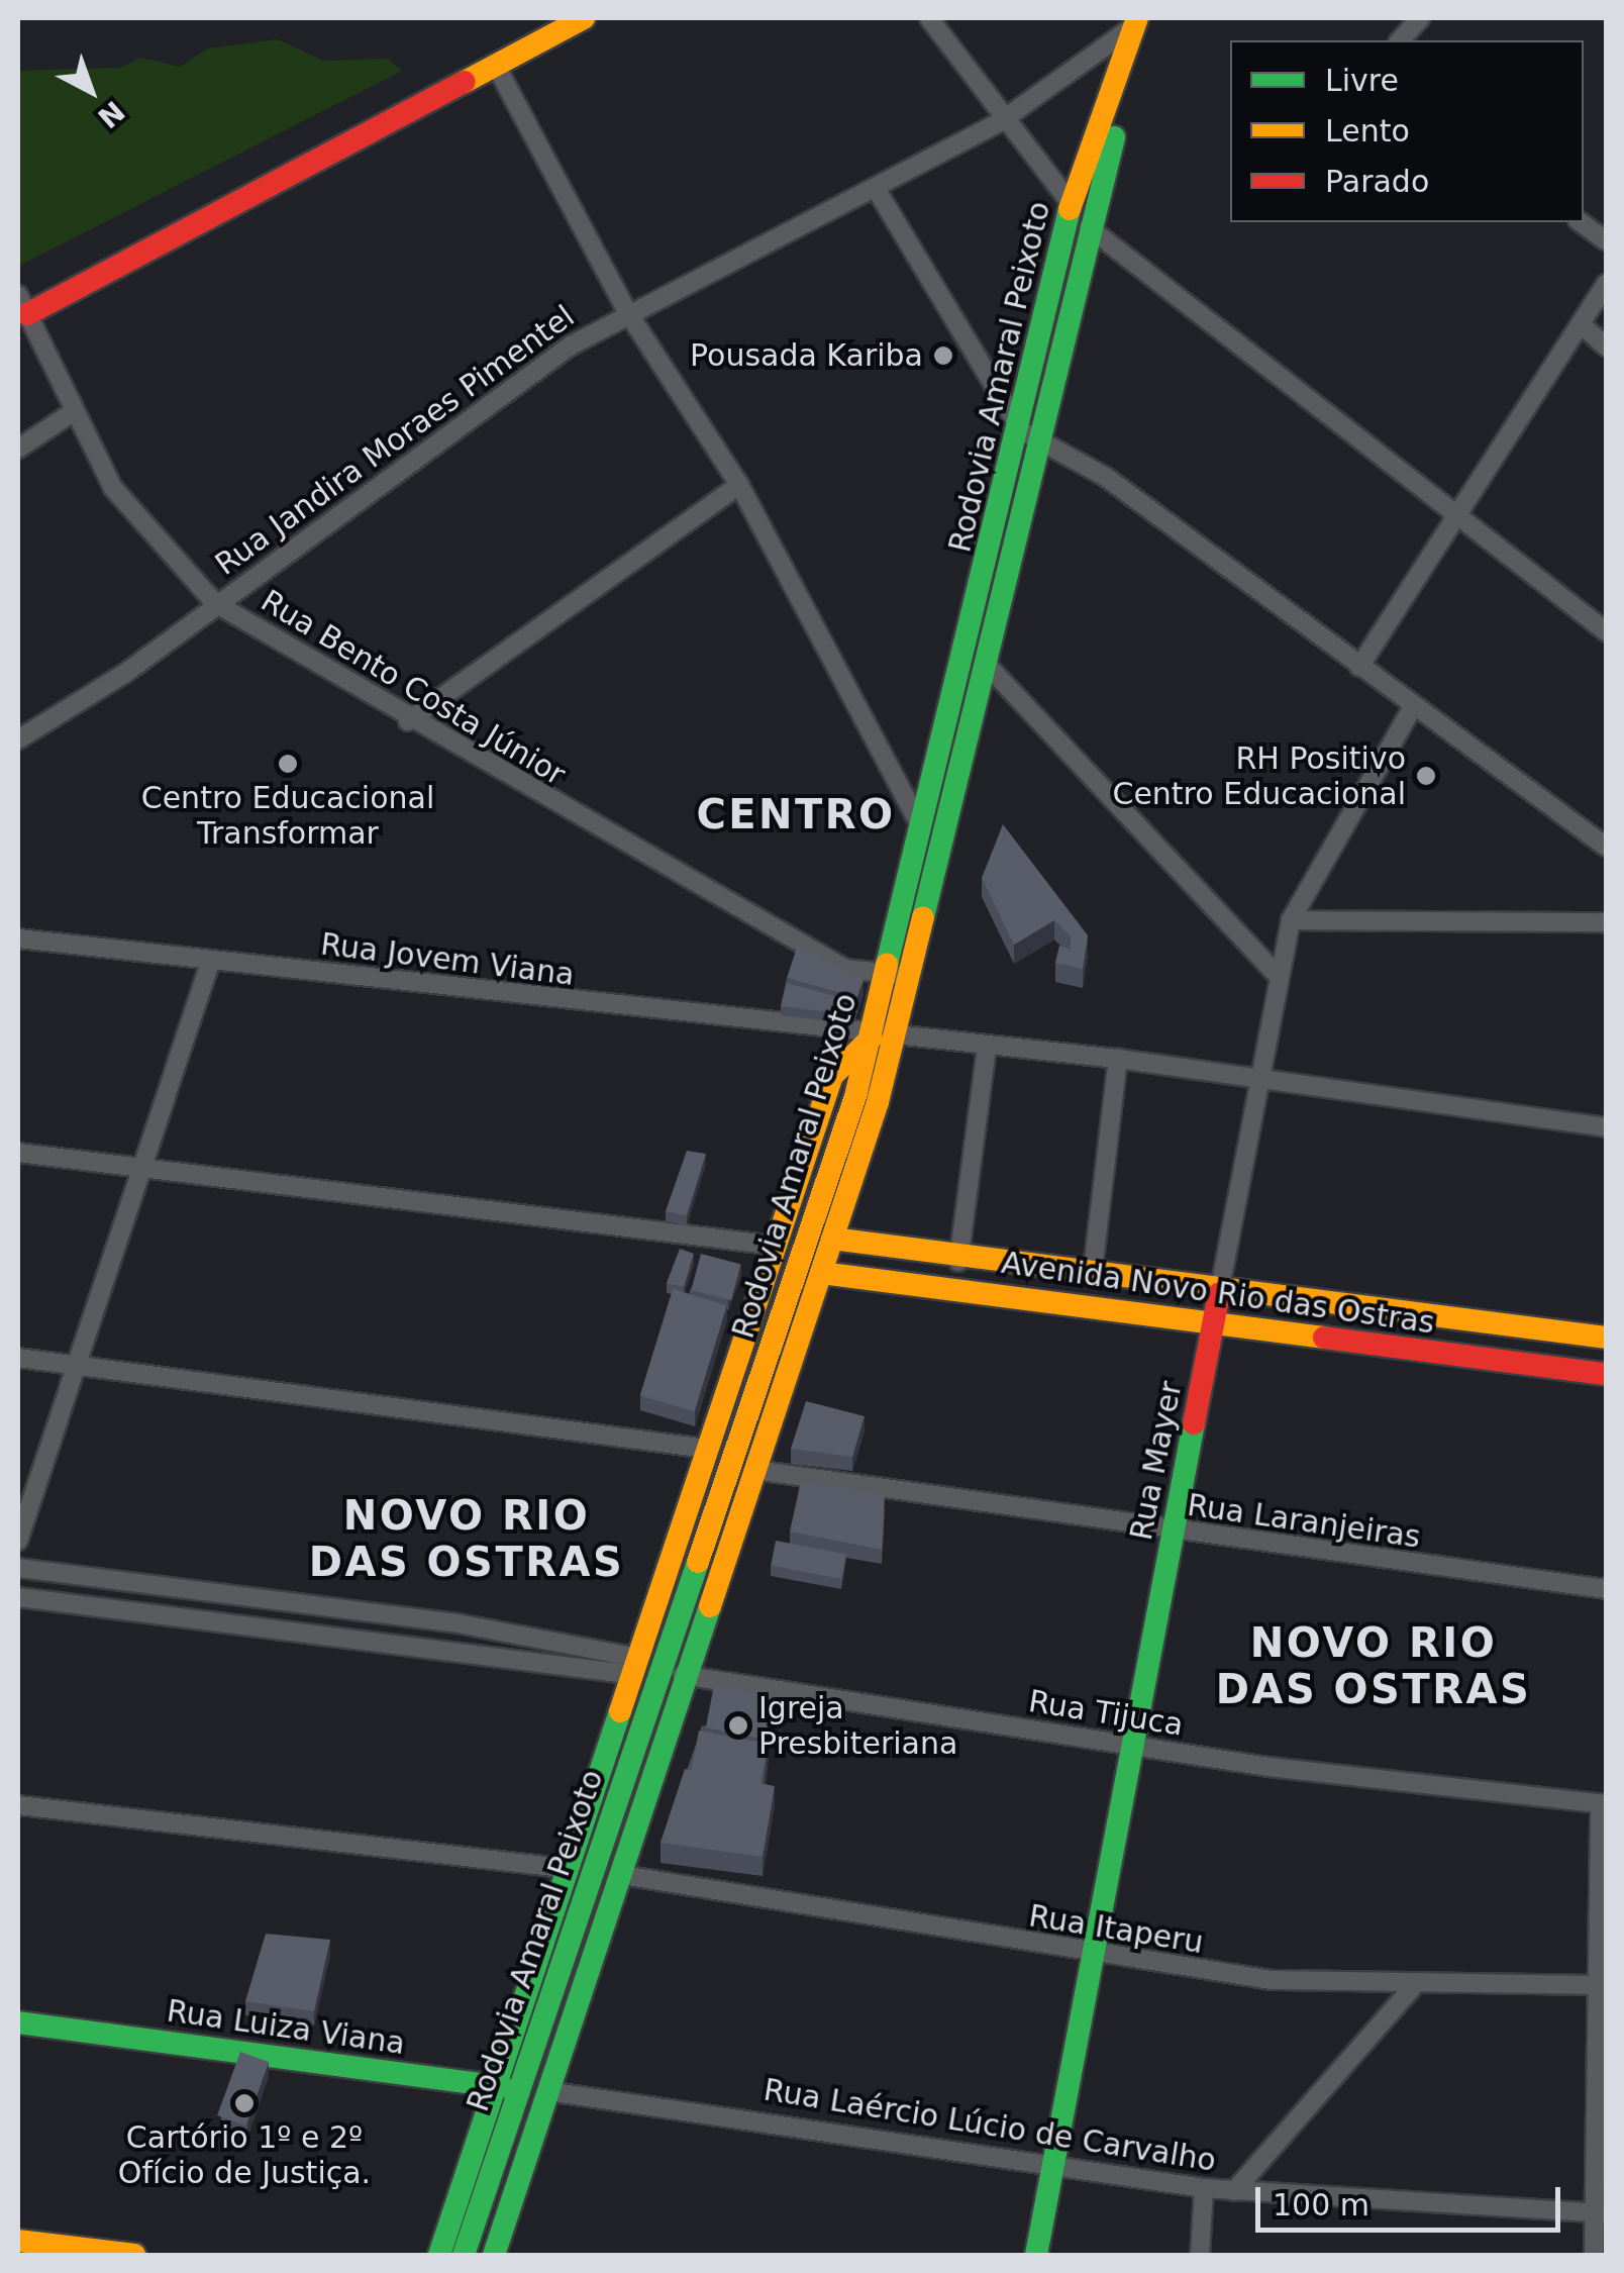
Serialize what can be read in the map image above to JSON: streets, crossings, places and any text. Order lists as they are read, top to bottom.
{
  "streets": {
    "main road": [
      "Rodovia Amaral Peixoto",
      "Avenida Novo Rio das Ostras",
      "Rua Mayer",
      "Rua Luiza Viana"
    ],
    "street": [
      "Rua Jandira Moraes Pimentel",
      "Rua Bento Costa Júnior",
      "Rua Jovem Viana",
      "Rua Laranjeiras",
      "Rua Tijuca",
      "Rua Itaperu",
      "Rua Laércio Lúcio de Carvalho"
    ]
  },
  "crossings": [
    ["Rodovia Amaral Peixoto", "Rua Jandira Moraes Pimentel"],
    ["Rodovia Amaral Peixoto", "Rua Bento Costa Júnior"],
    ["Rodovia Amaral Peixoto", "Rua Jovem Viana"],
    ["Rodovia Amaral Peixoto", "Avenida Novo Rio das Ostras"],
    ["Rodovia Amaral Peixoto", "Rua Laranjeiras"],
    ["Rodovia Amaral Peixoto", "Rua Tijuca"],
    ["Rodovia Amaral Peixoto", "Rua Itaperu"],
    ["Rodovia Amaral Peixoto", "Rua Luiza Viana"],
    ["Rodovia Amaral Peixoto", "Rua Laércio Lúcio de Carvalho"],
    ["Rua Jandira Moraes Pimentel", "Rua Bento Costa Júnior"],
    ["Rua Jovem Viana", "Rua Mayer"],
    ["Avenida Novo Rio das Ostras", "Rua Mayer"],
    ["Rua Mayer", "Rua Laranjeiras"],
    ["Rua Mayer", "Rua Tijuca"],
    ["Rua Mayer", "Rua Itaperu"],
    ["Rua Mayer", "Rua Laércio Lúcio de Carvalho"],
    ["Rua Luiza Viana", "Rua Laércio Lúcio de Carvalho"]
  ],
  "districts": ["CENTRO", "NOVO RIO DAS OSTRAS", "NOVO RIO DAS OSTRAS"],
  "places": [
    "Pousada Kariba",
    "Centro Educacional Transformar",
    "RH Positivo Centro Educacional",
    "Igreja Presbiteriana",
    "Cartório 1º e 2º Ofício de Justiça."
  ],
  "legend": ["Livre", "Lento", "Parado"],
  "scale_bar": "100 m",
  "north": "bottom right"
}
